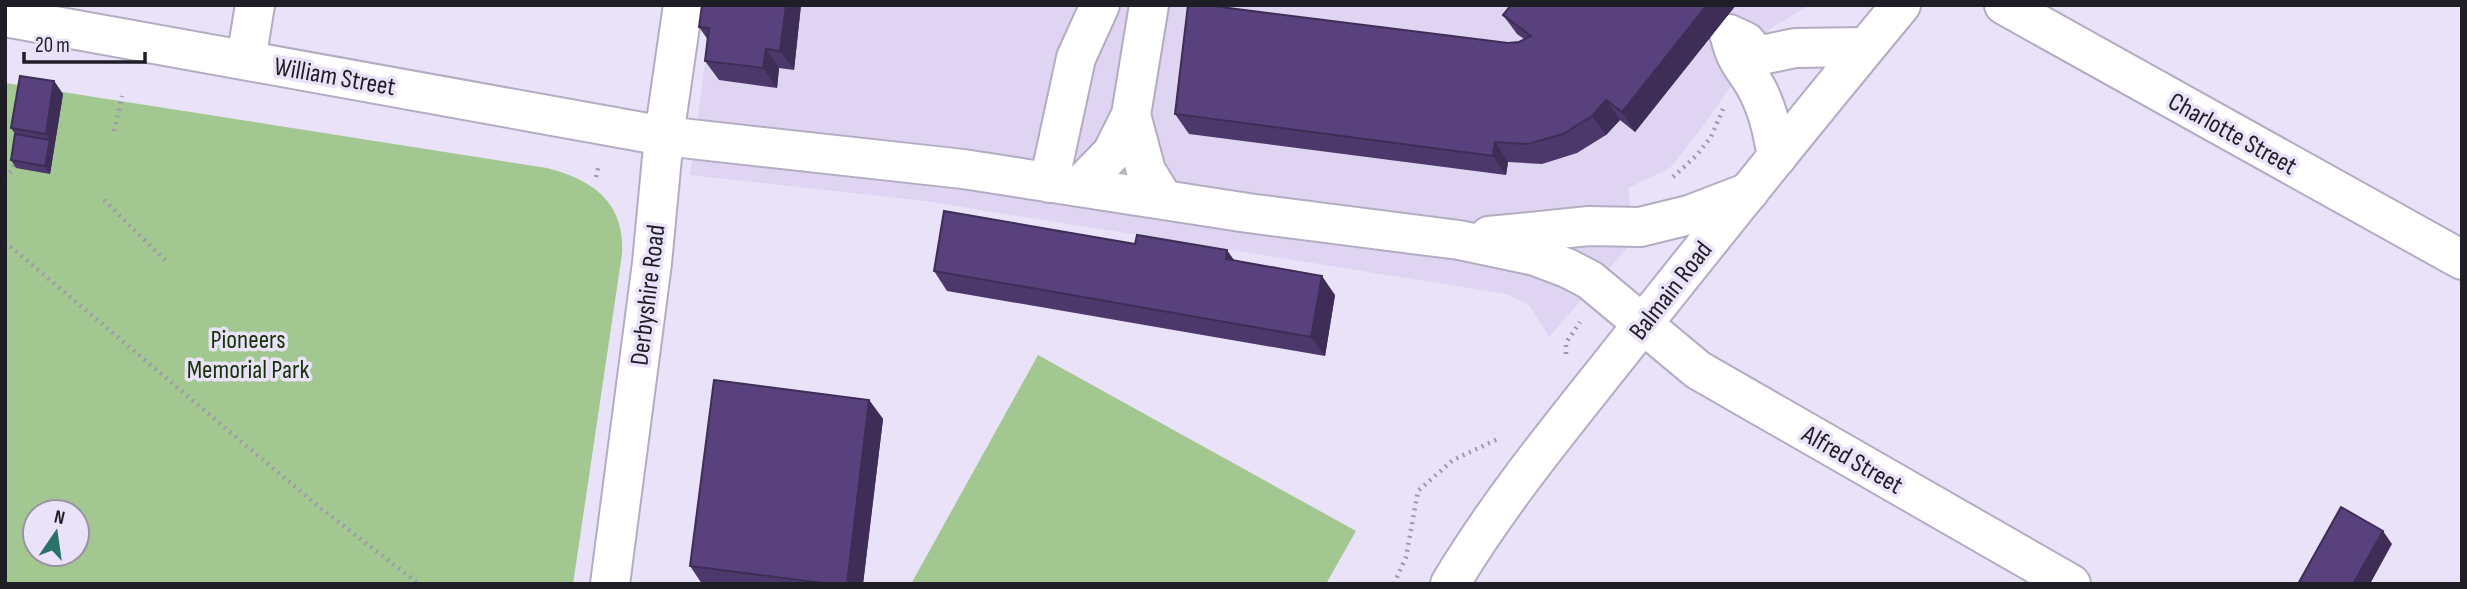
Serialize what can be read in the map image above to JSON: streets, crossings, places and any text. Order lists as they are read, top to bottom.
{
  "streets": {
    "street": [
      "William Street",
      "Charlotte Street",
      "Balmain Road",
      "Derbyshire Road",
      "Alfred Street"
    ]
  },
  "crossings": [
    ["William Street", "Derbyshire Road"],
    ["William Street", "Alfred Street"],
    ["Balmain Road", "Alfred Street"]
  ],
  "parks": ["Pioneers Memorial Park"],
  "scale_bar": "20 m",
  "north": "top"
}
